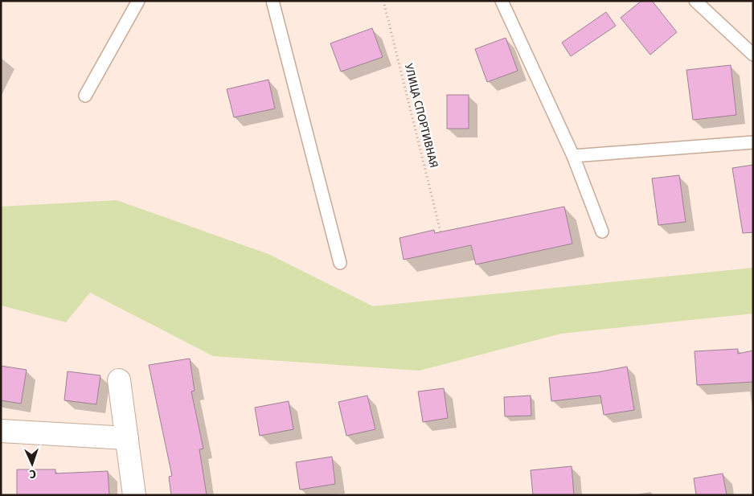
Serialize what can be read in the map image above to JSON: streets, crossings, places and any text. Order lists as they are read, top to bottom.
{
  "streets": {
    "path": ["УЛИЦА СПОРТИВНАЯ"]
  },
  "north": "bottom"
}
